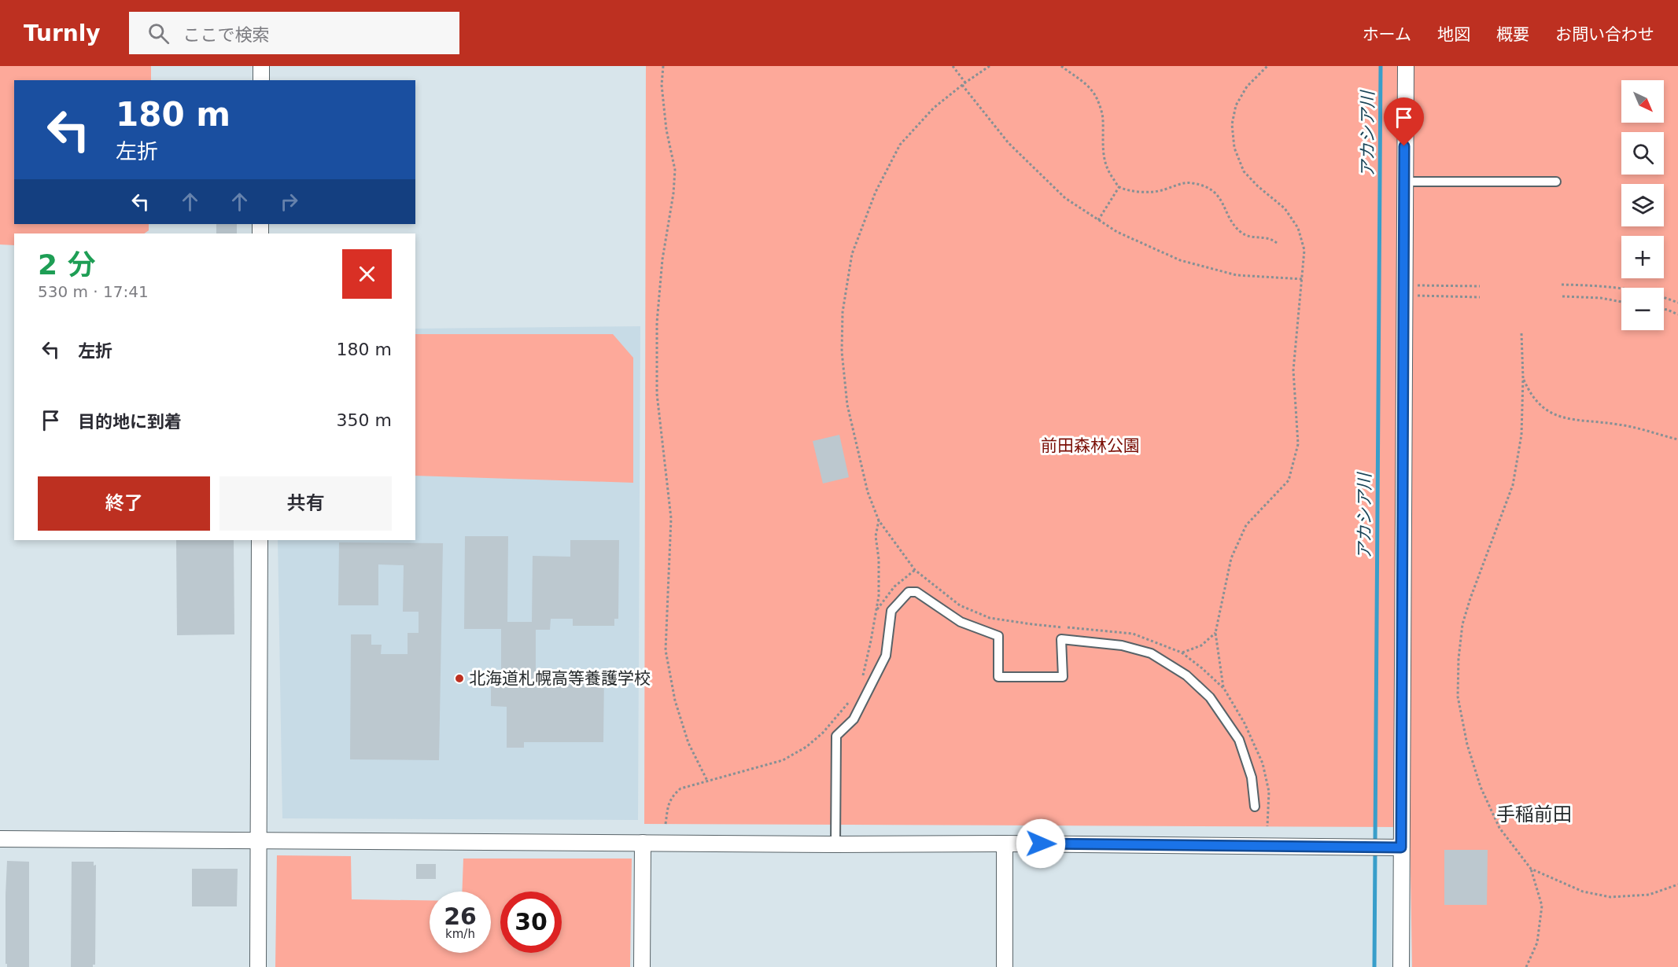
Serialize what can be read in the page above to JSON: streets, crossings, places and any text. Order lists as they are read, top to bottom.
{
  "districts": ["手稲前田"],
  "water": ["アカシア川"],
  "parks": ["前田森林公園"],
  "places": ["北海道札幌高等養護学校"],
  "north": "bottom right",
  "page": {
    "header": "Turnly",
    "search": "ここで検索",
    "nav": [
      "ホーム",
      "地図",
      "概要",
      "お問い合わせ"
    ],
    "map_buttons": ["+", "−"],
    "turn": ["180 m", "左折"],
    "heading": ["2 分", "530 m · 17:41"],
    "list": [
      {
        "name": "左折",
        "value": "180 m"
      },
      {
        "name": "目的地に到着",
        "value": "350 m"
      }
    ],
    "buttons": ["終了", "共有"],
    "speed": "26 km/h",
    "limit": "30"
  }
}
